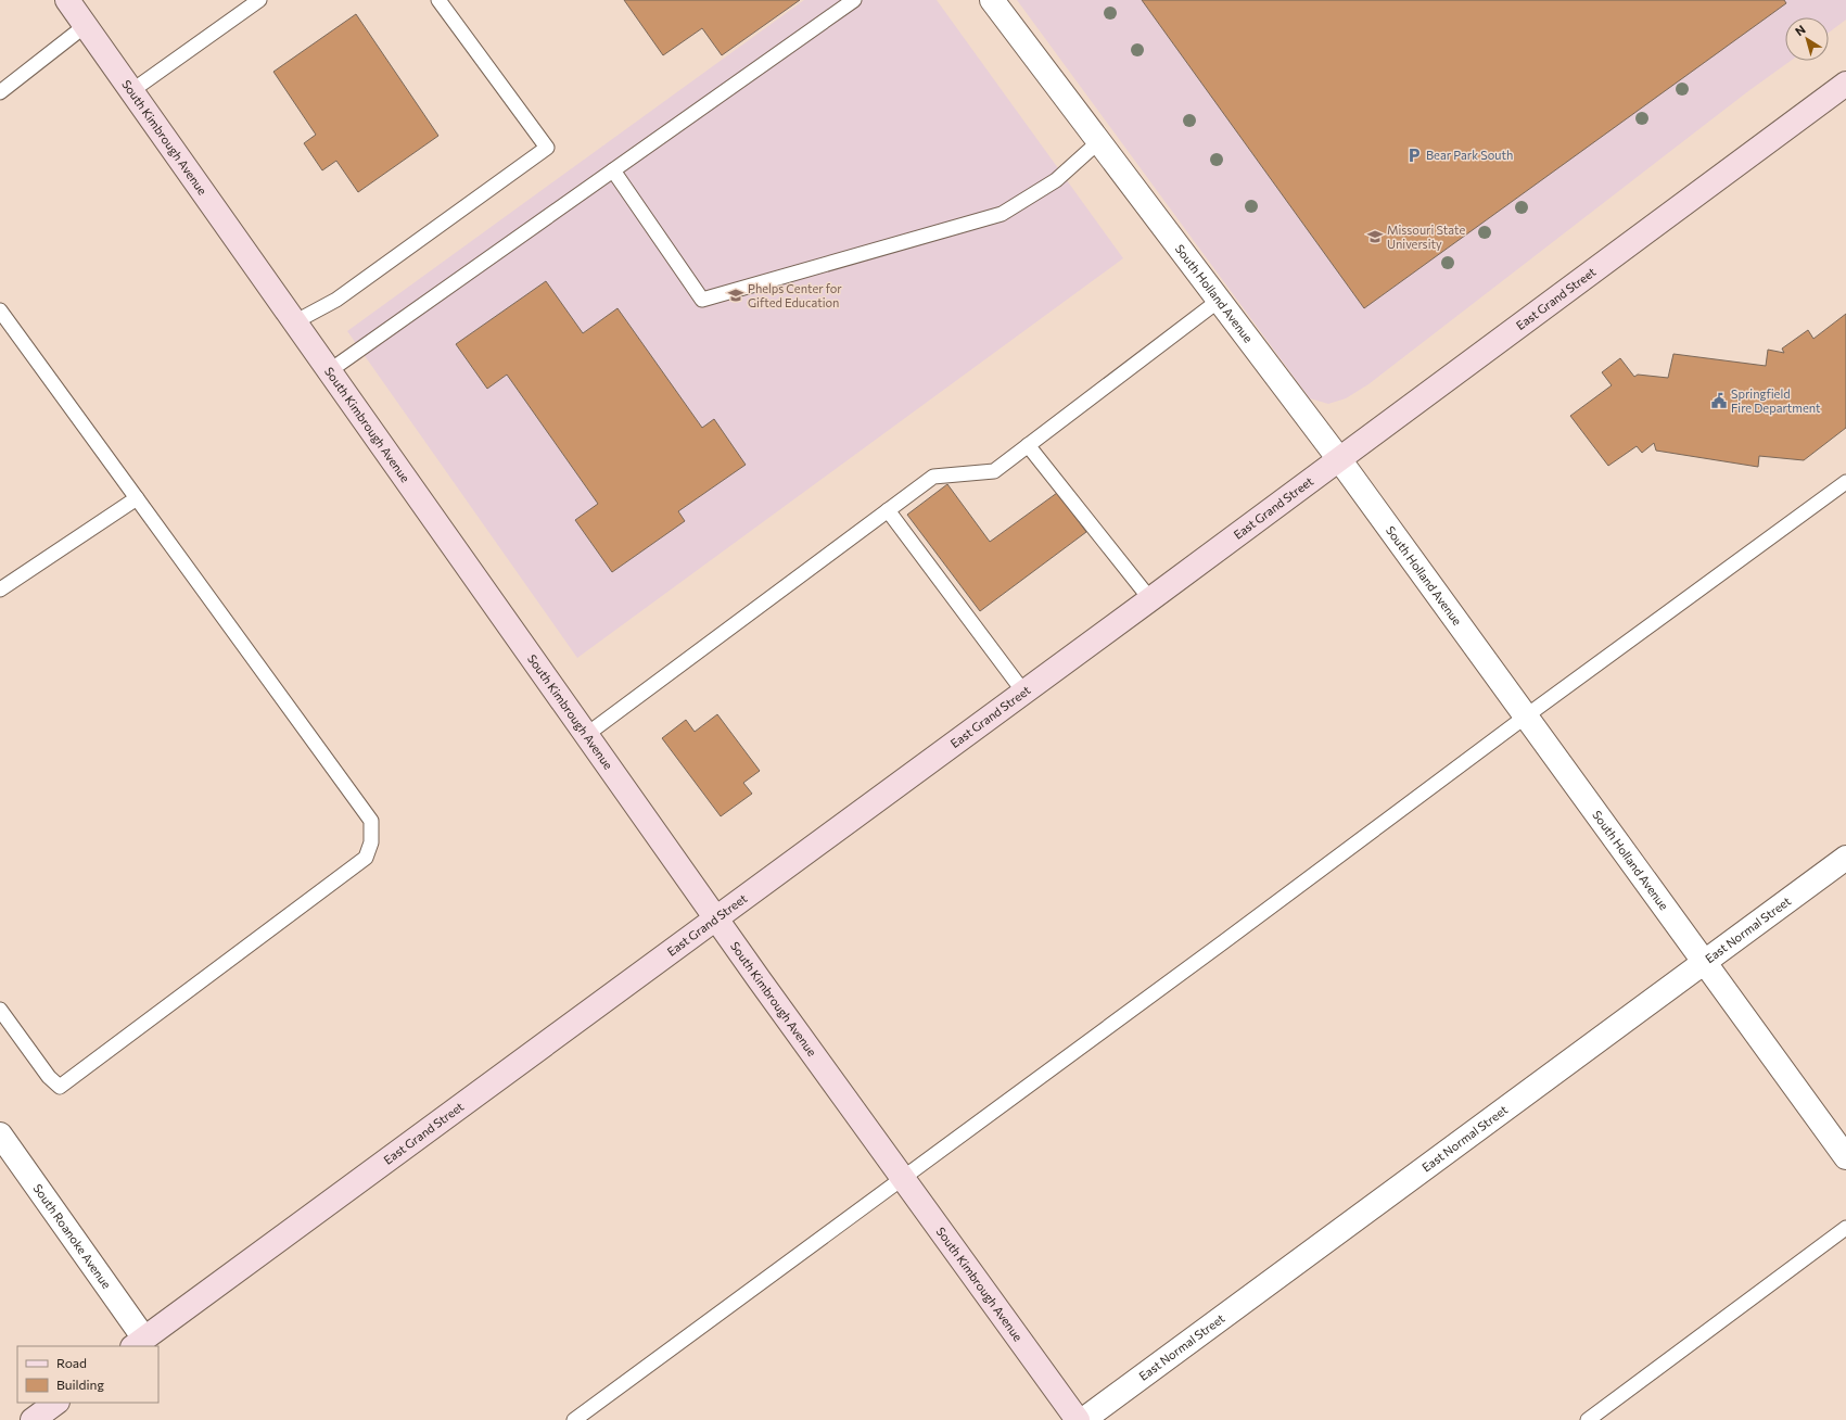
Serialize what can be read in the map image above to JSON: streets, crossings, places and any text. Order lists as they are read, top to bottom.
{
  "streets": {
    "main road": ["South Kimbrough Avenue", "East Grand Street"],
    "street": ["South Holland Avenue", "East Normal Street", "South Roanoke Avenue"]
  },
  "crossings": [
    ["South Kimbrough Avenue", "East Grand Street"],
    ["South Holland Avenue", "East Grand Street"],
    ["South Holland Avenue", "East Normal Street"],
    ["East Grand Street", "South Roanoke Avenue"]
  ],
  "places": {
    "parking": ["Bear Park South"],
    "school or university": ["Missouri State University", "Phelps Center for Gifted Education"],
    "public building": ["Springfield Fire Department"]
  },
  "legend": ["Road", "Building"],
  "north": "top left"
}
